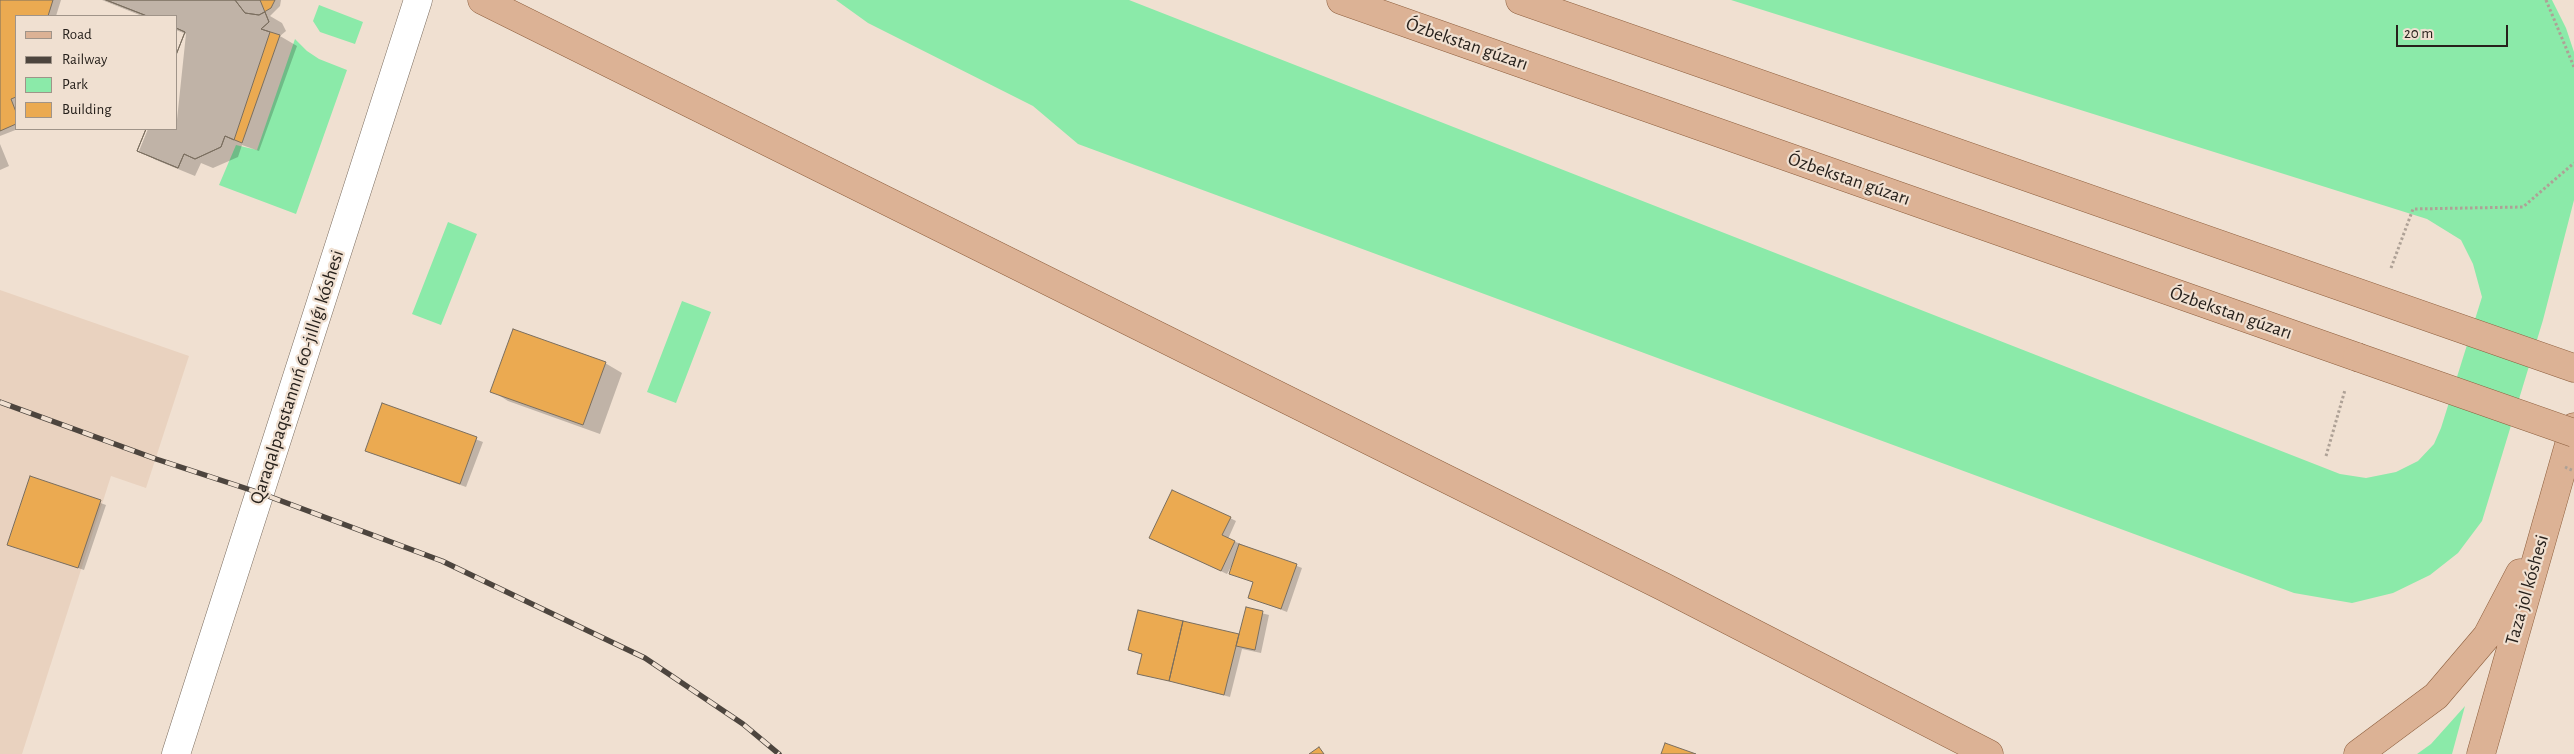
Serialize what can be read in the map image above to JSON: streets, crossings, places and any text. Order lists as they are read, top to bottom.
{
  "streets": {
    "main road": ["Ózbekstan gúzarı", "Taza jol kóshesi"],
    "street": ["Qaraqalpaqstannıń 60-jıllıǵı kóshesi"]
  },
  "legend": [
    "Road",
    "Railway",
    "Park",
    "Building"
  ],
  "scale_bar": "20 m"
}
